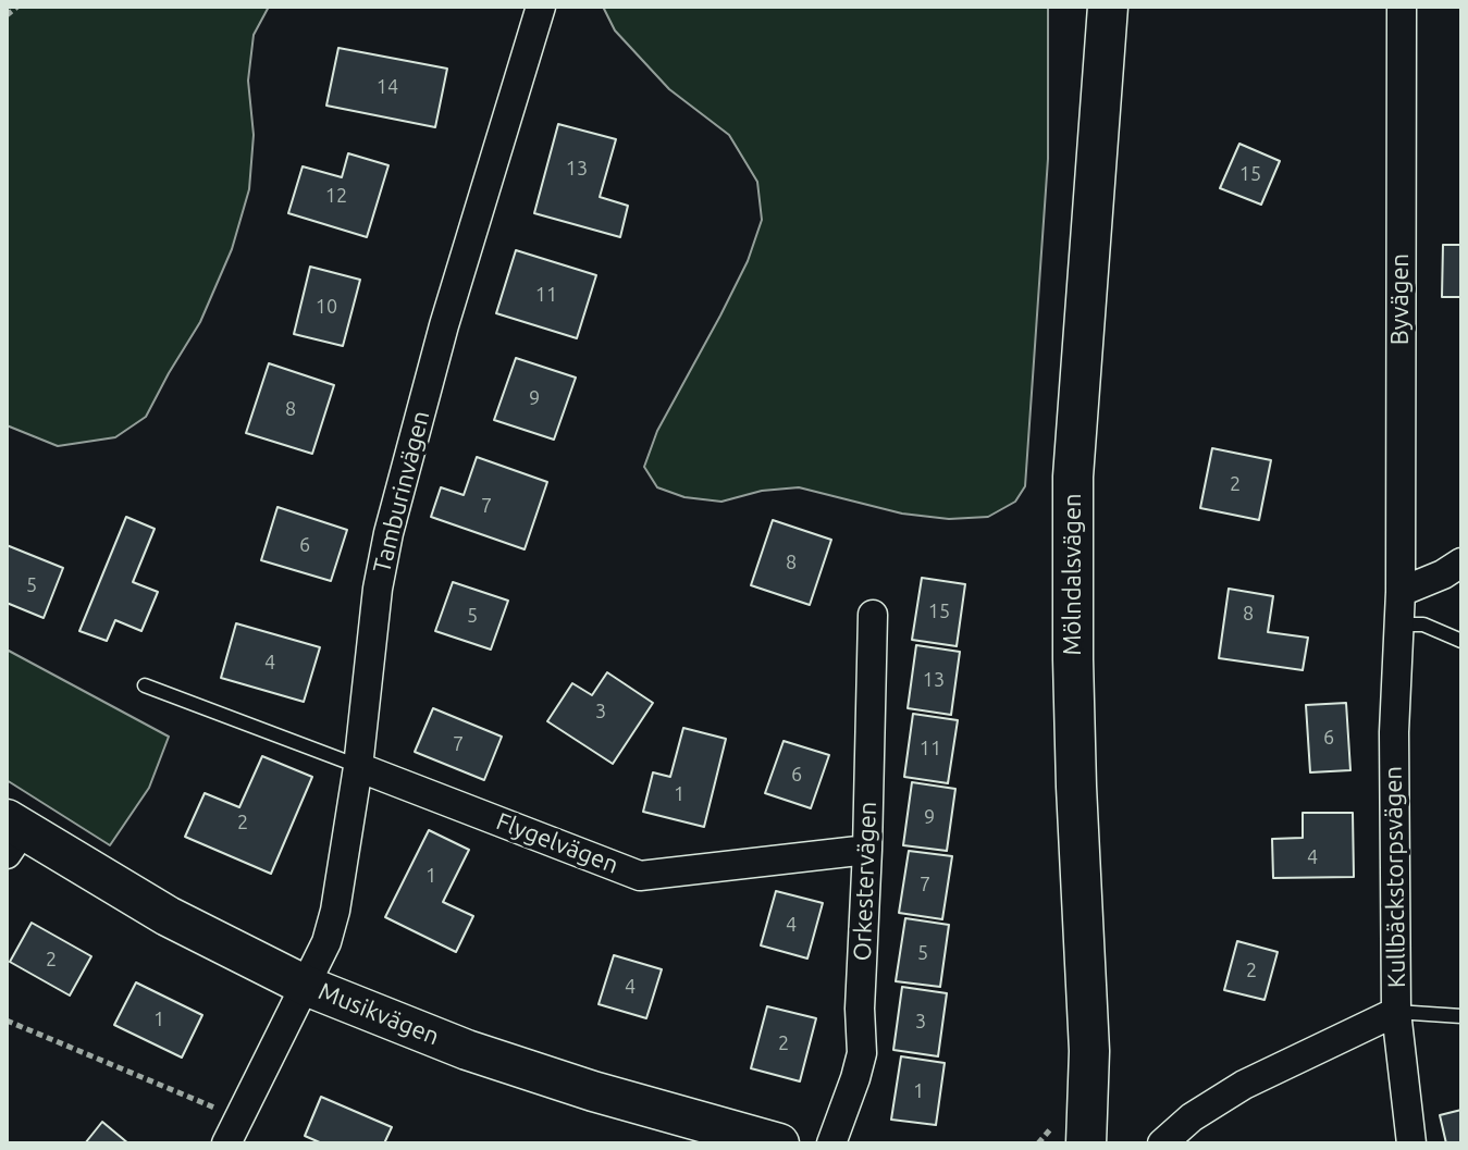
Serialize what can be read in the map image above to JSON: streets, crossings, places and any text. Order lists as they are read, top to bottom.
{
  "streets": {
    "street": [
      "Byvägen",
      "Tamburinvägen",
      "Mölndalsvägen",
      "Flygelvägen",
      "Kullbäckstorpsvägen",
      "Orkestervägen",
      "Musikvägen"
    ]
  },
  "crossings": [
    ["Byvägen", "Kullbäckstorpsvägen"],
    ["Tamburinvägen", "Flygelvägen"],
    ["Tamburinvägen", "Musikvägen"],
    ["Flygelvägen", "Orkestervägen"]
  ],
  "house_numbers": [
    "14",
    "13",
    "15",
    "12",
    "11",
    "10",
    "9",
    "8",
    "2",
    "7",
    "6",
    "8",
    "5",
    "15",
    "8",
    "5",
    "4",
    "13",
    "3",
    "6",
    "7",
    "11",
    "6",
    "1",
    "9",
    "2",
    "4",
    "1",
    "7",
    "4",
    "5",
    "2",
    "2",
    "4",
    "1",
    "3",
    "2",
    "1"
  ]
}
